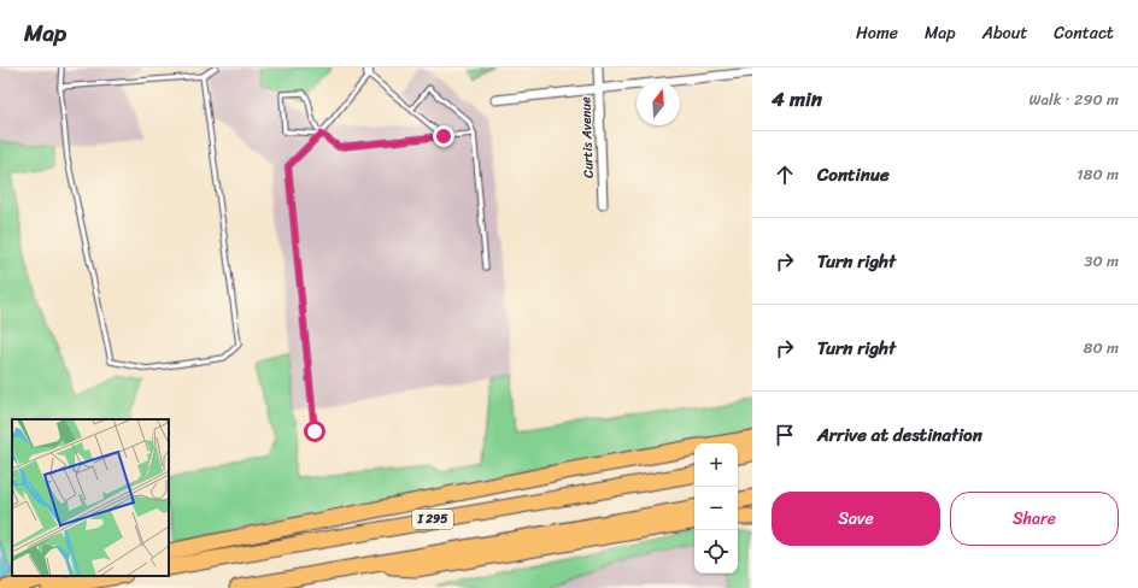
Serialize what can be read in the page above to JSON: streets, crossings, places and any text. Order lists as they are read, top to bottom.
{
  "streets": {
    "highway": ["I 295"],
    "street": ["Curtis Avenue"]
  },
  "north": "top",
  "page": {
    "header": "Map",
    "nav": [
      "Home",
      "Map",
      "About",
      "Contact"
    ],
    "heading": ["4 min", "Walk · 290 m"],
    "list": [
      ["Continue", "180 m"],
      ["Turn right", "30 m"],
      ["Turn right", "80 m"],
      "Arrive at destination"
    ],
    "map_buttons": ["+", "−"],
    "buttons": ["Save", "Share"]
  }
}
